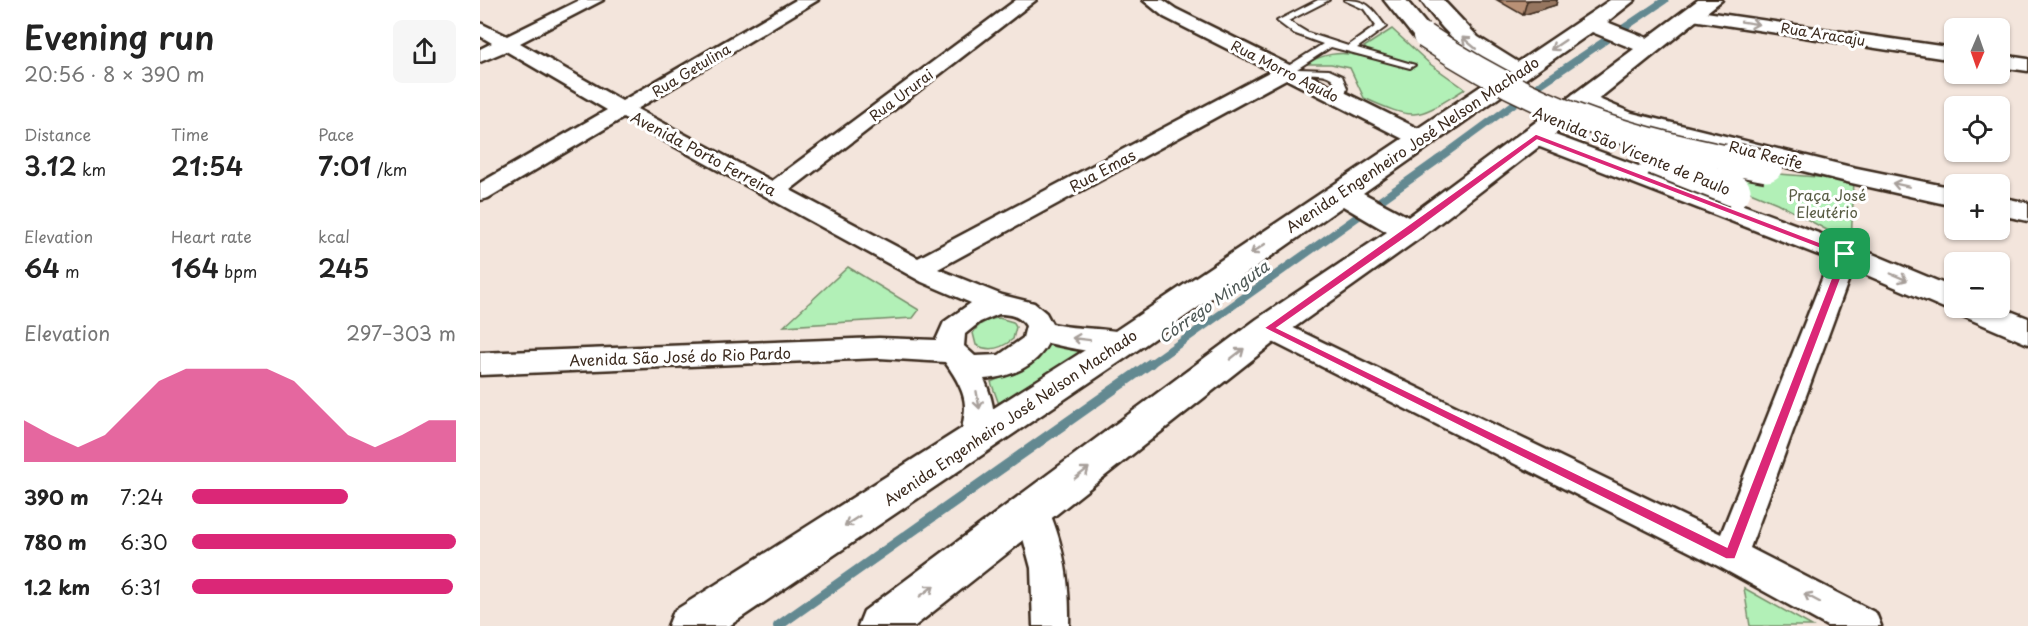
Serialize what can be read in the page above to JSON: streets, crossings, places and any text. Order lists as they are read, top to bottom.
{
  "streets": {
    "main road": ["Avenida Engenheiro José Nelson Machado", "Avenida São Vicente de Paulo", "Rua Recife"],
    "street": [
      "Rua Aracaju",
      "Rua Getulina",
      "Rua Morro Agudo",
      "Rua Ururai",
      "Avenida Porto Ferreira",
      "Rua Emas",
      "Avenida São José do Rio Pardo"
    ]
  },
  "crossings": [
    ["Rua Getulina", "Avenida Porto Ferreira"],
    ["Rua Morro Agudo", "Avenida Engenheiro José Nelson Machado"],
    ["Rua Morro Agudo", "Rua Emas"],
    ["Rua Ururai", "Avenida Porto Ferreira"],
    ["Avenida Engenheiro José Nelson Machado", "Avenida Porto Ferreira"],
    ["Avenida São Vicente de Paulo", "Rua Recife"],
    ["Avenida Porto Ferreira", "Rua Emas"],
    ["Avenida Porto Ferreira", "Avenida São José do Rio Pardo"]
  ],
  "one_way": ["Rua Aracaju"],
  "water": ["Córrego Minguta"],
  "parks": ["Praça José Eleutério"],
  "north": "bottom",
  "page": {
    "heading": ["Evening run", "20:56 · 8 × 390 m"],
    "map_buttons": ["+", "−"],
    "stats": [
      ["Distance", "3.12 km"],
      ["Time", "21:54"],
      ["Pace", "7:01 /km"],
      ["Elevation", "64 m"],
      ["Heart rate", "164 bpm"],
      ["kcal", "245"]
    ],
    "chart": ["Elevation", "297–303 m"],
    "list": [
      {
        "name": "390 m",
        "note": "7:24"
      },
      {
        "name": "780 m",
        "note": "6:30"
      },
      {
        "name": "1.2 km",
        "note": "6:31"
      }
    ]
  }
}
